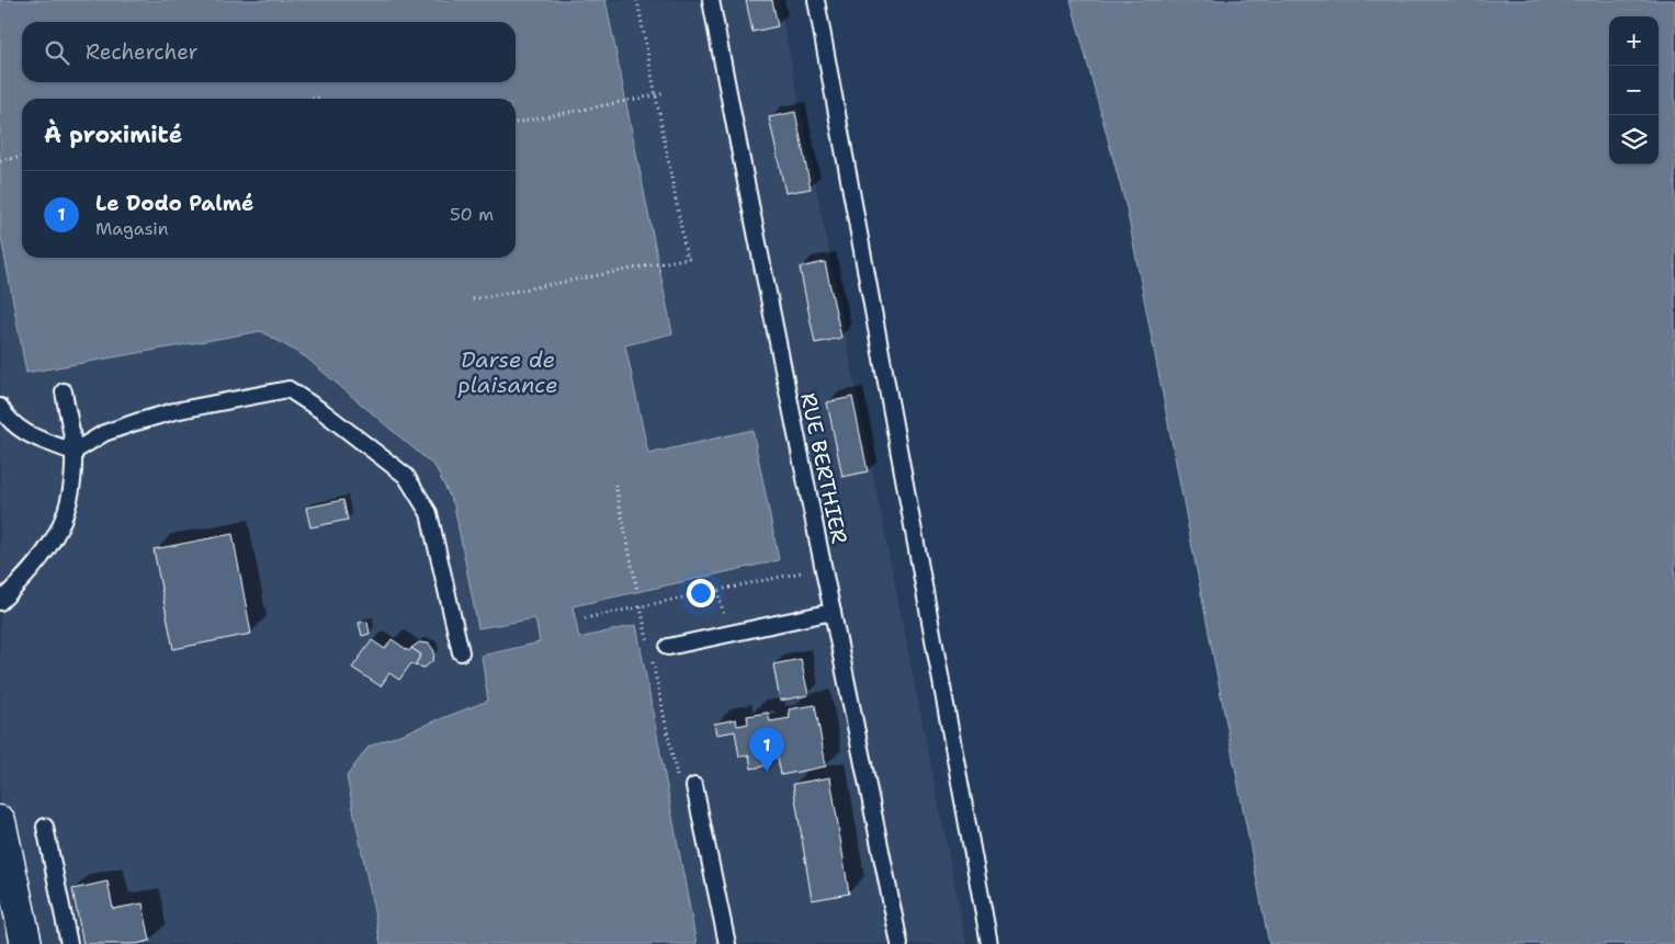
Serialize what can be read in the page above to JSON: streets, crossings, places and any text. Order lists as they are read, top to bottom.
{
  "streets": {
    "lane": ["RUE BERTHIER"]
  },
  "water": ["Darse de plaisance"],
  "page": {
    "map_buttons": ["+", "−"],
    "search": "Rechercher",
    "heading": "À proximité",
    "list": [
      {
        "mark": "1",
        "name": "Le Dodo Palmé",
        "note": "Magasin",
        "value": "50 m"
      }
    ],
    "pins": "1"
  }
}
